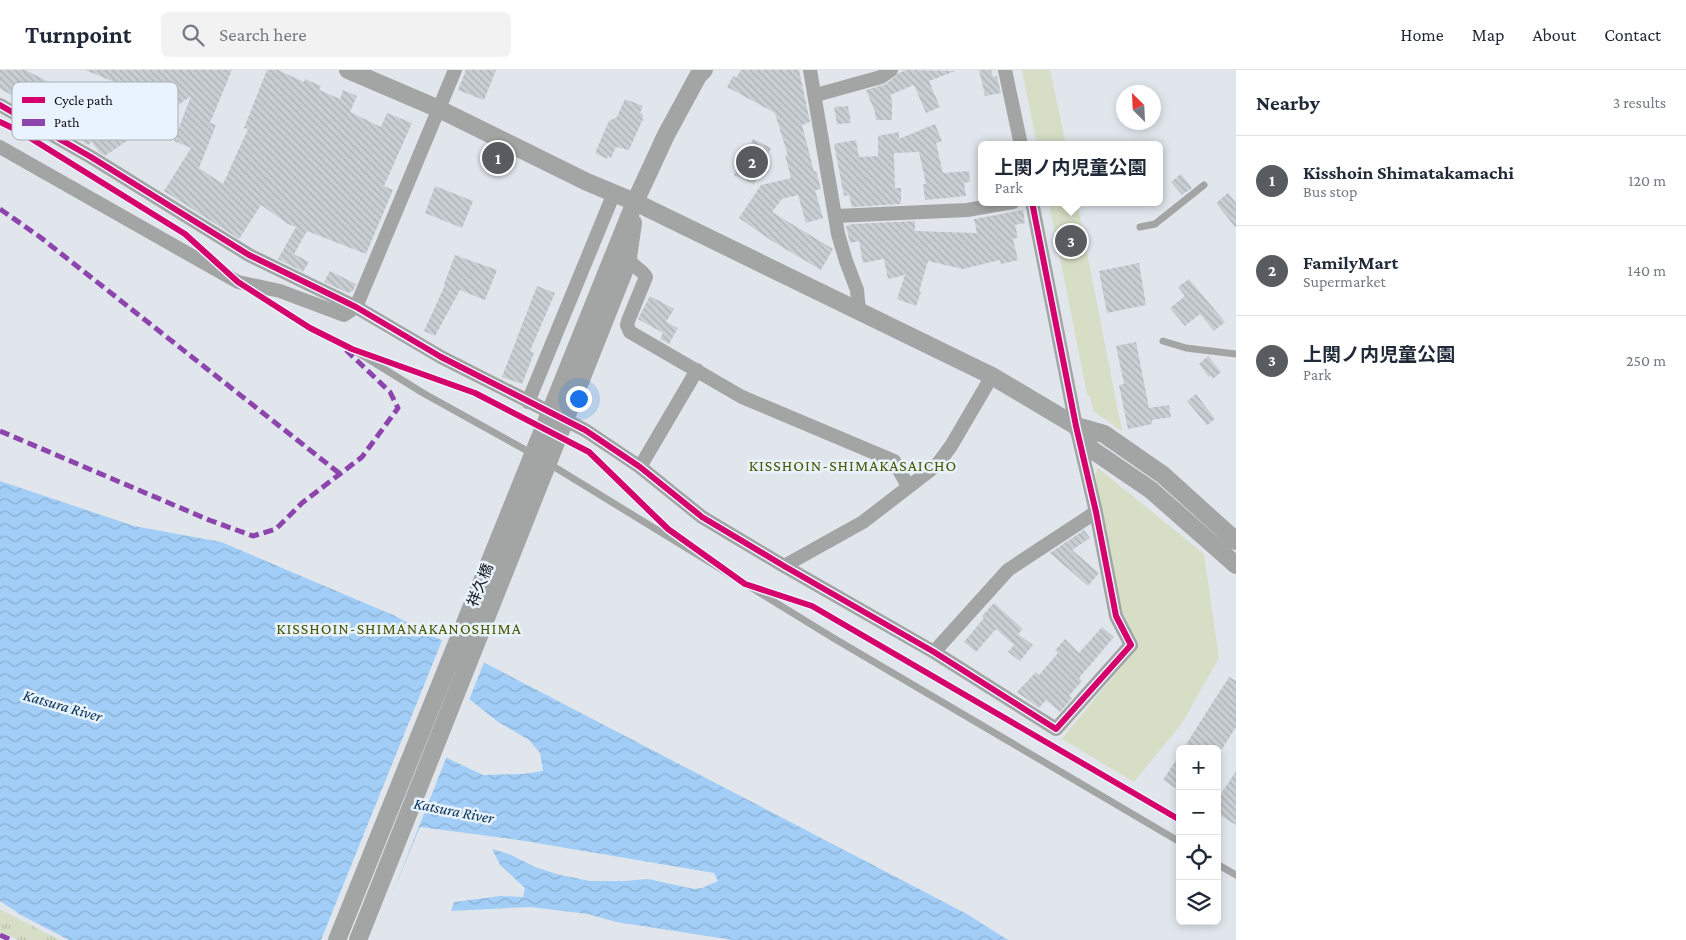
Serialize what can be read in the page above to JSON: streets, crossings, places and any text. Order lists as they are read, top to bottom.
{
  "streets": {
    "street": ["祥久橋"]
  },
  "districts": ["KISSHOIN-SHIMAKASAICHO", "KISSHOIN-SHIMANAKANOSHIMA"],
  "water": ["Katsura River"],
  "legend": ["Cycle path", "Path"],
  "north": "top left",
  "page": {
    "header": "Turnpoint",
    "search": "Search here",
    "nav": [
      "Home",
      "Map",
      "About",
      "Contact"
    ],
    "heading": ["Nearby", "3 results"],
    "list": [
      {
        "mark": "1",
        "name": "Kisshoin Shimatakamachi",
        "note": "Bus stop",
        "value": "120 m"
      },
      {
        "mark": "2",
        "name": "FamilyMart",
        "note": "Supermarket",
        "value": "140 m"
      },
      {
        "mark": "3",
        "name": "上関ノ内児童公園",
        "note": "Park",
        "value": "250 m"
      }
    ],
    "pins": ["1", "2", "3"],
    "popup": ["上関ノ内児童公園", "Park"],
    "map_buttons": ["+", "−"]
  }
}
